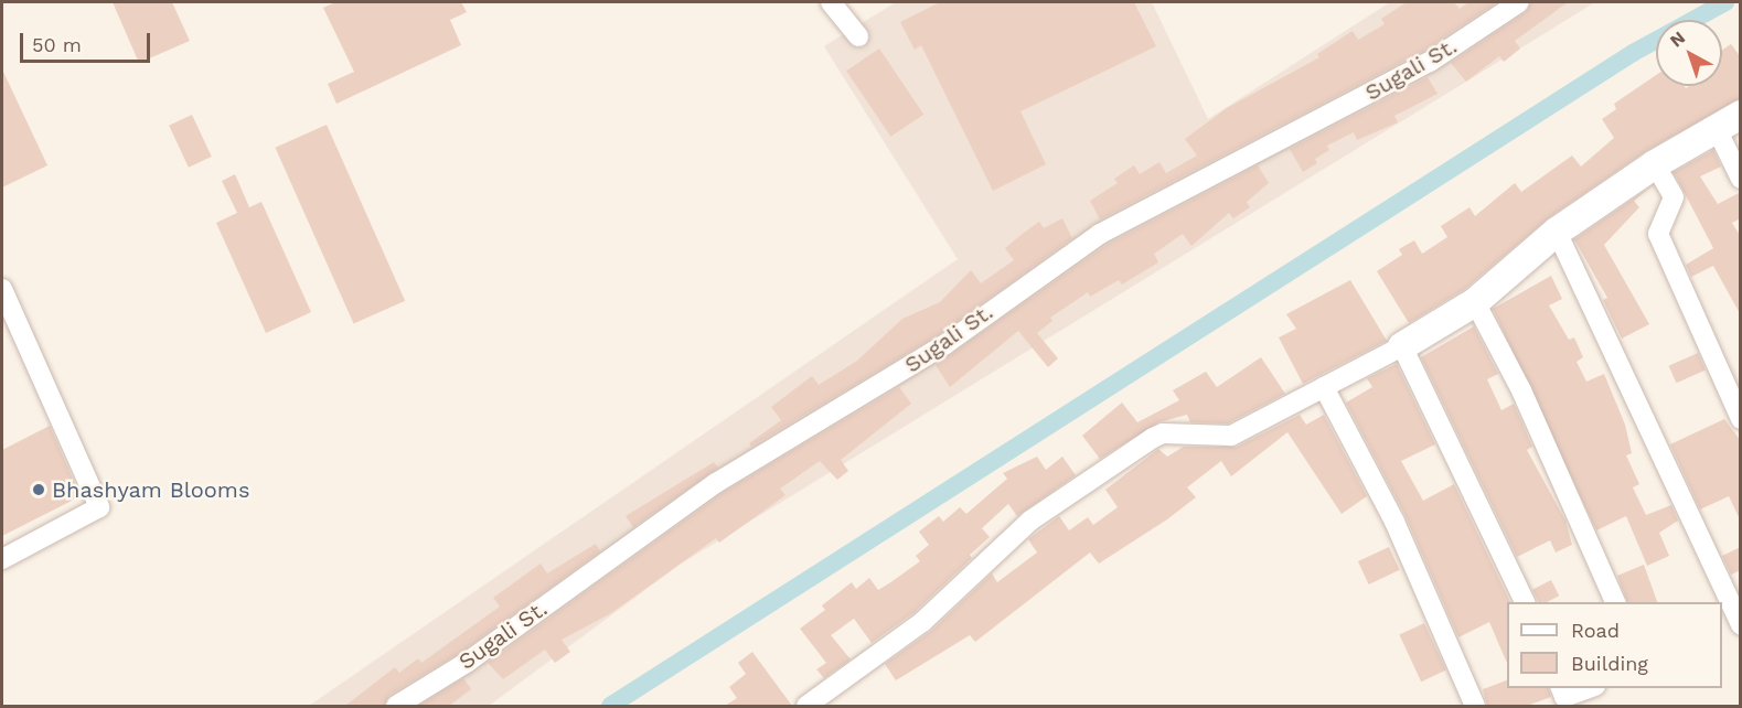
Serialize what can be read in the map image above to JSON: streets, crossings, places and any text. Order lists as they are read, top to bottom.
{
  "streets": {
    "street": ["Sugali St."]
  },
  "places": ["Bhashyam Blooms"],
  "legend": ["Road", "Building"],
  "scale_bar": "50 m",
  "north": "top left"
}
